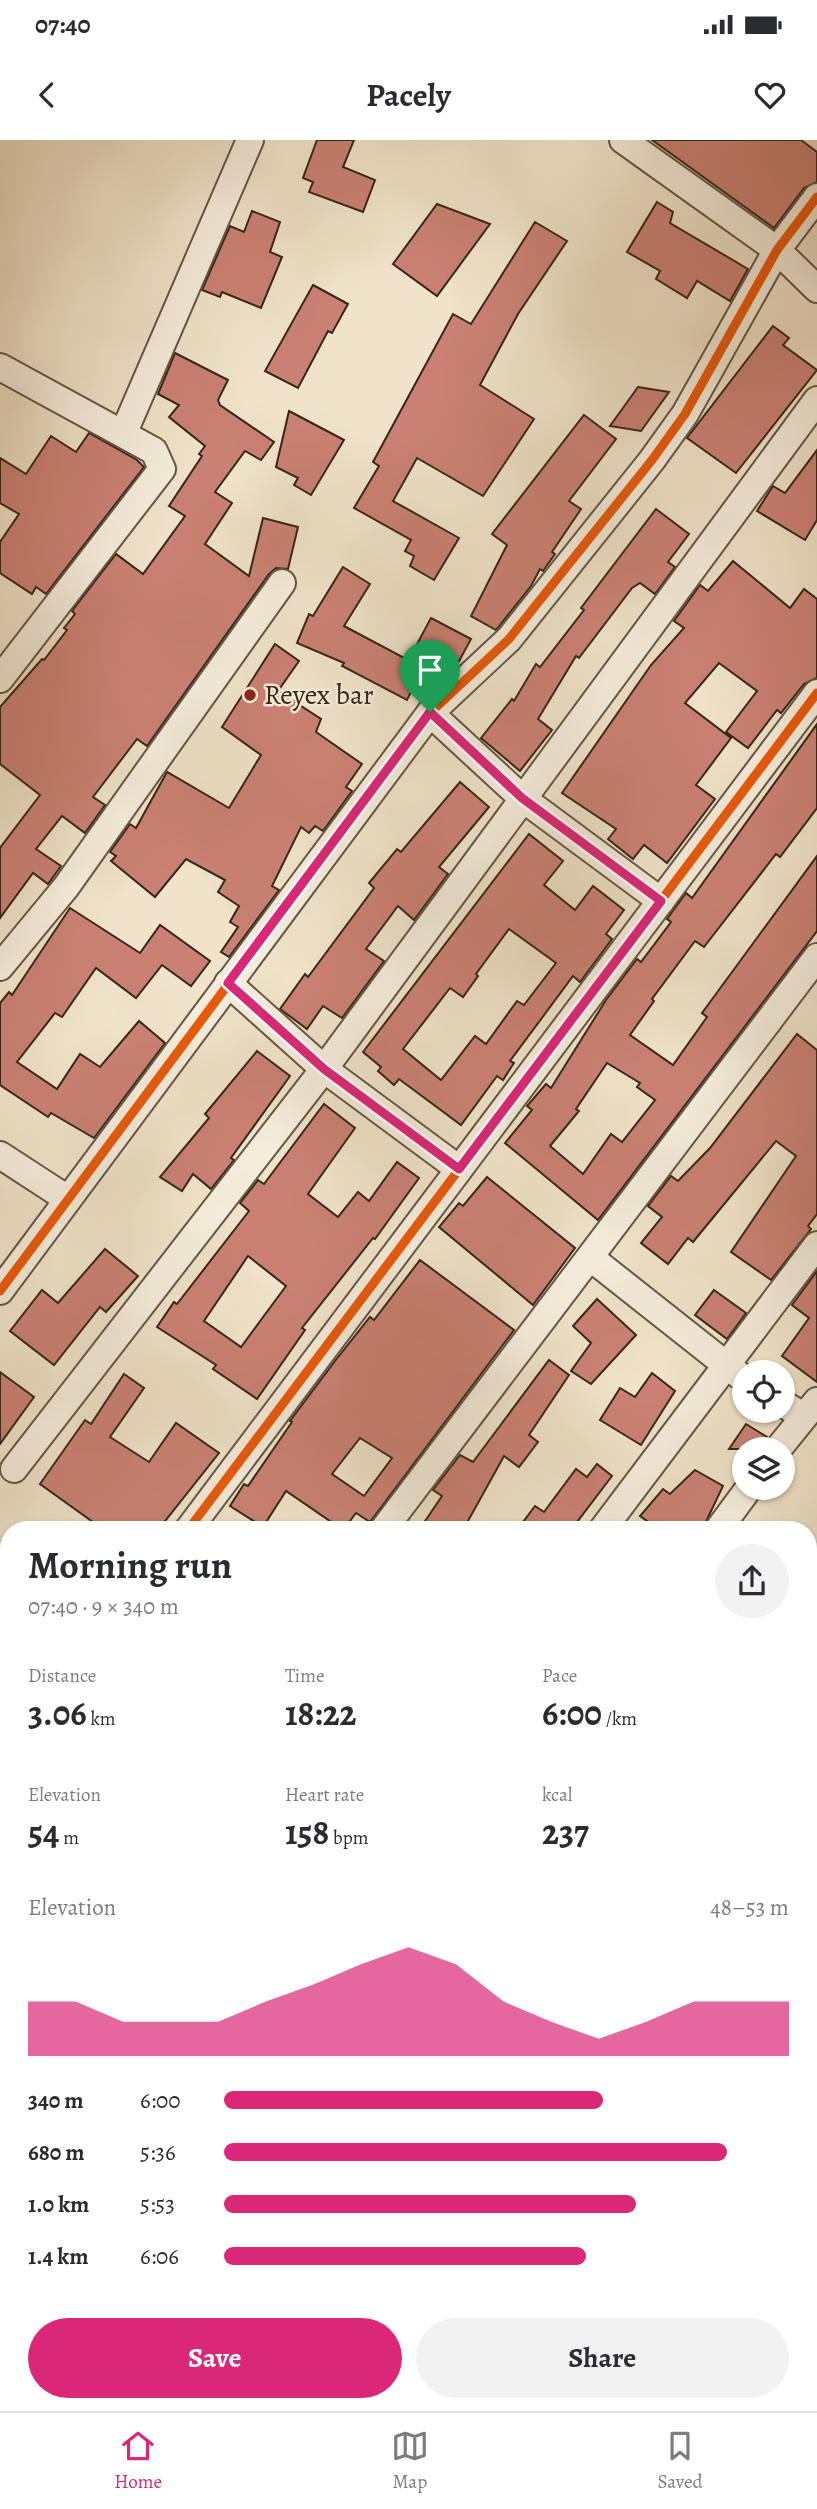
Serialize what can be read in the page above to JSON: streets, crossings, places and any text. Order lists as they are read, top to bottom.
{
  "places": ["Reyex bar"],
  "page": {
    "status": "07:40",
    "header": "Pacely",
    "heading": ["Morning run", "07:40 · 9 × 340 m"],
    "stats": [
      ["Distance", "3.06 km"],
      ["Time", "18:22"],
      ["Pace", "6:00 /km"],
      ["Elevation", "54 m"],
      ["Heart rate", "158 bpm"],
      ["kcal", "237"]
    ],
    "chart": ["Elevation", "48–53 m"],
    "list": [
      {
        "name": "340 m",
        "note": "6:00"
      },
      {
        "name": "680 m",
        "note": "5:36"
      },
      {
        "name": "1.0 km",
        "note": "5:53"
      },
      {
        "name": "1.4 km",
        "note": "6:06"
      }
    ],
    "buttons": ["Save", "Share"],
    "tabs": ["Home", "Map", "Saved"]
  }
}
